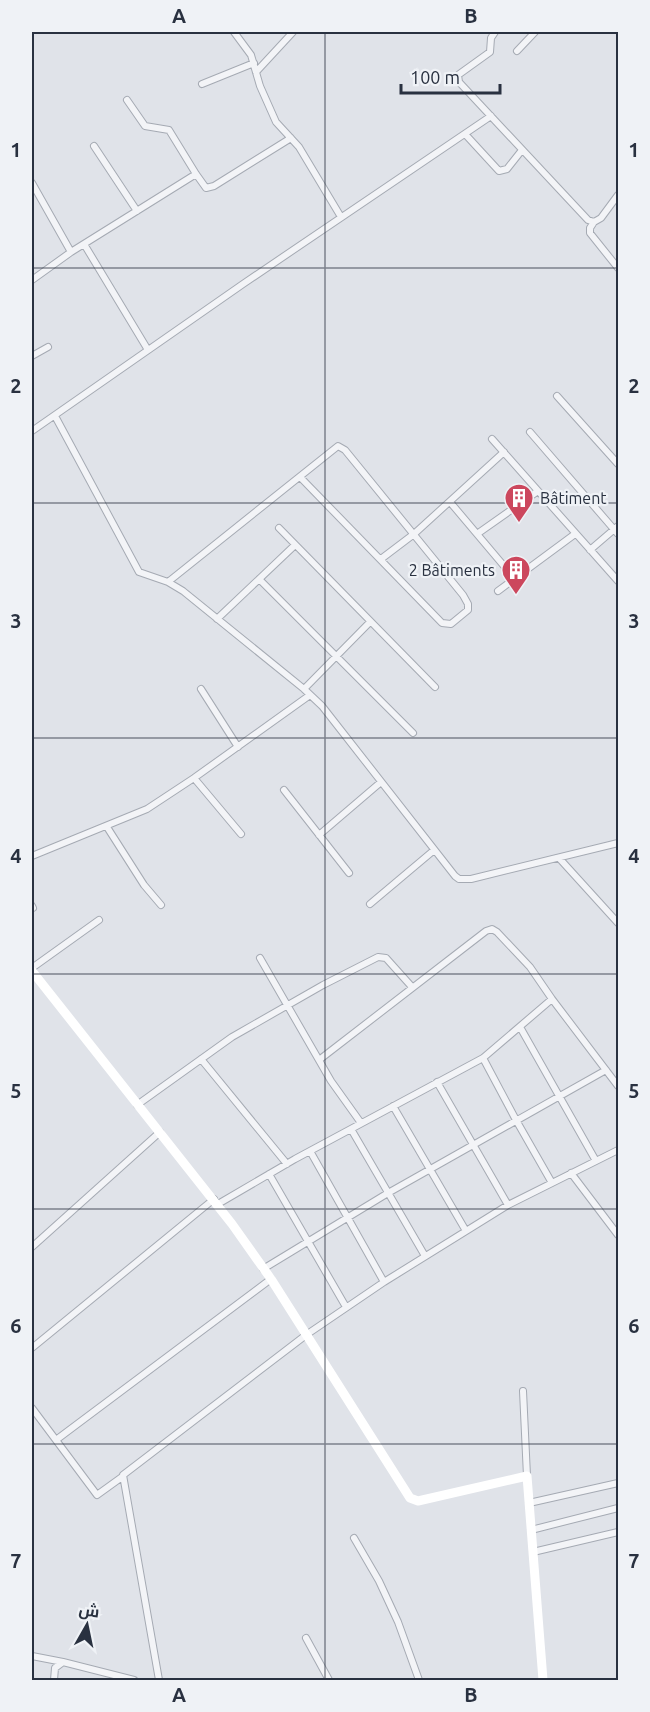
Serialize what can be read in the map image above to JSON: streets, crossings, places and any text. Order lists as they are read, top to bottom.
{
  "places": {
    "building": ["Bâtiment", "2 Bâtiments"]
  },
  "scale_bar": "100 m",
  "north": "top",
  "grid": {
    "columns": ["A", "B"],
    "rows": [
      "1",
      "2",
      "3",
      "4",
      "5",
      "6",
      "7"
    ]
  }
}
